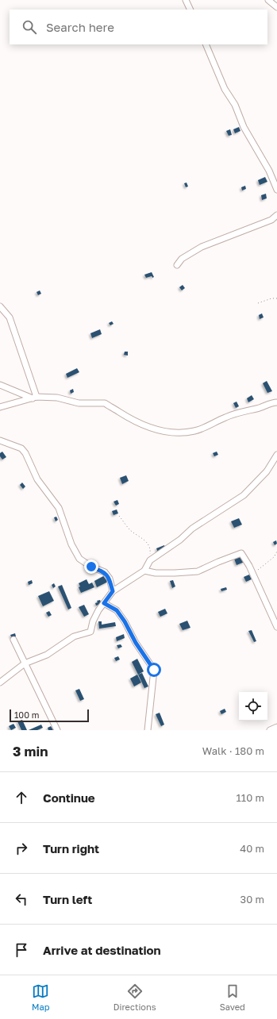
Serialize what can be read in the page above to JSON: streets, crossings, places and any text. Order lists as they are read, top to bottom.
{
  "scale_bar": "100 m",
  "page": {
    "search": "Search here",
    "scale": "100 m",
    "heading": ["3 min", "Walk · 180 m"],
    "list": [
      ["Continue", "110 m"],
      ["Turn right", "40 m"],
      ["Turn left", "30 m"],
      "Arrive at destination"
    ],
    "nav": ["Map", "Directions", "Saved"]
  }
}
